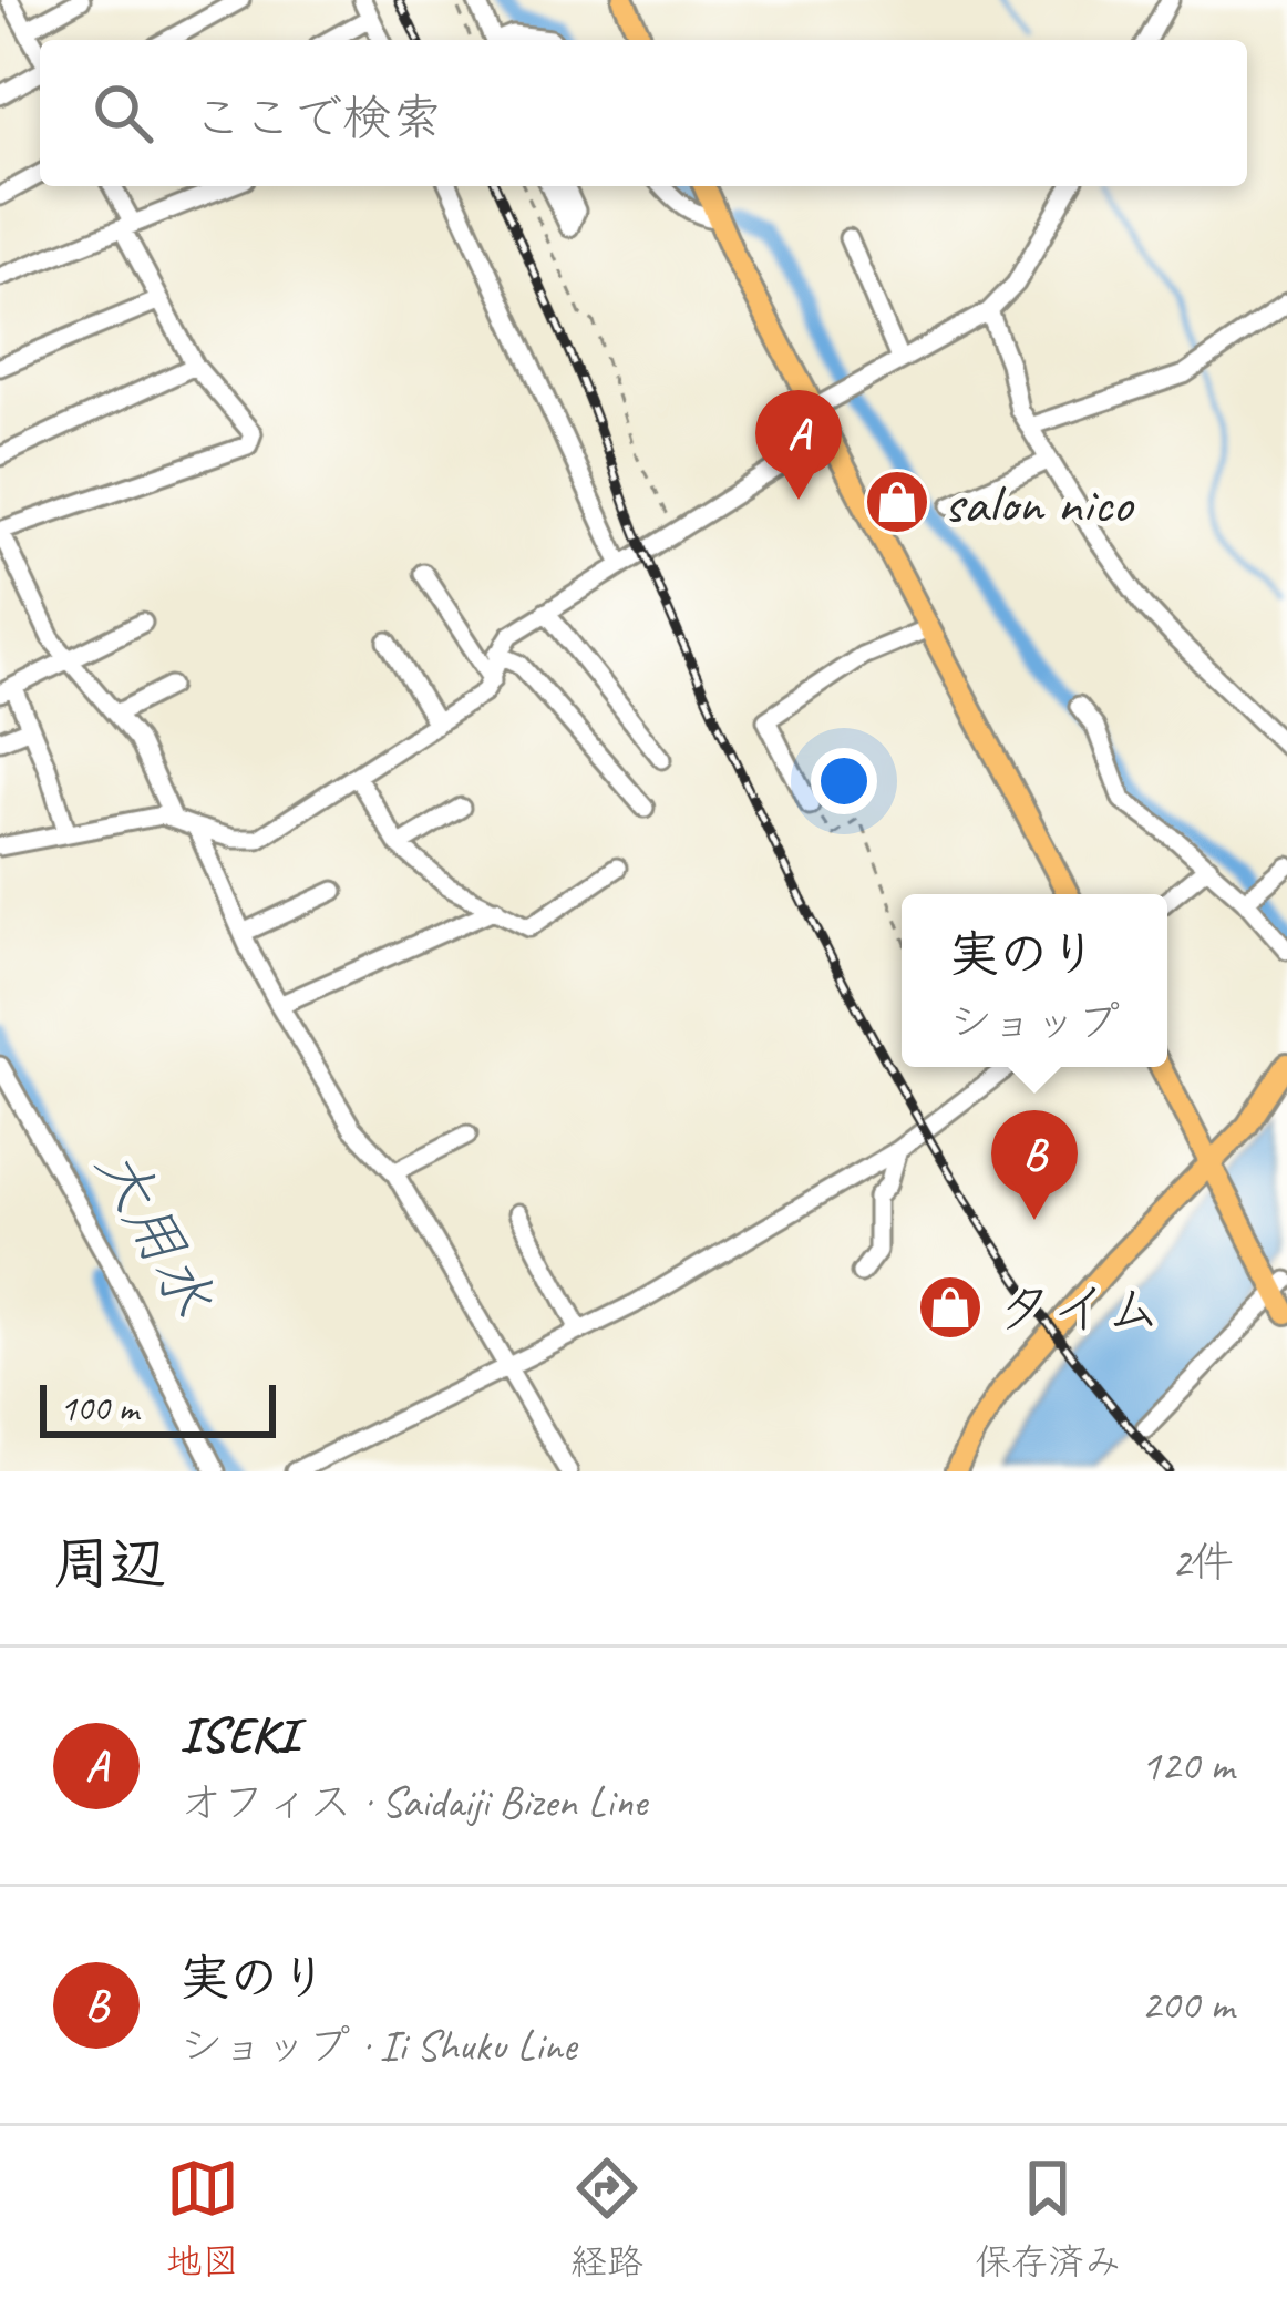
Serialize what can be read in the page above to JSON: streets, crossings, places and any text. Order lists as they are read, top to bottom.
{
  "water": ["大用水"],
  "places": {
    "shop": ["salon nico", "タイム"]
  },
  "scale_bar": "100 m",
  "page": {
    "search": "ここで検索",
    "pins": ["A", "B"],
    "popup": ["実のり", "ショップ"],
    "scale": "100 m",
    "heading": ["周辺", "2件"],
    "list": [
      {
        "mark": "A",
        "name": "ISEKI",
        "note": "オフィス · Saidaiji Bizen Line",
        "value": "120 m"
      },
      {
        "mark": "B",
        "name": "実のり",
        "note": "ショップ · Ii Shuku Line",
        "value": "200 m"
      }
    ],
    "nav": ["地図", "経路", "保存済み"]
  }
}
